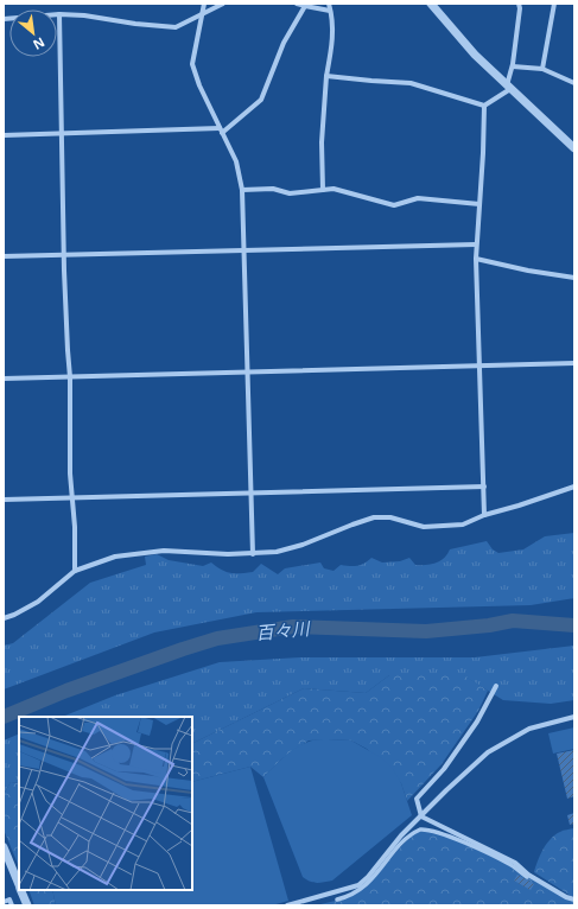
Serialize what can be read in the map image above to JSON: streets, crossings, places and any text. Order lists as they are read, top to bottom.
{
  "water": ["百々川"],
  "north": "bottom right"
}
